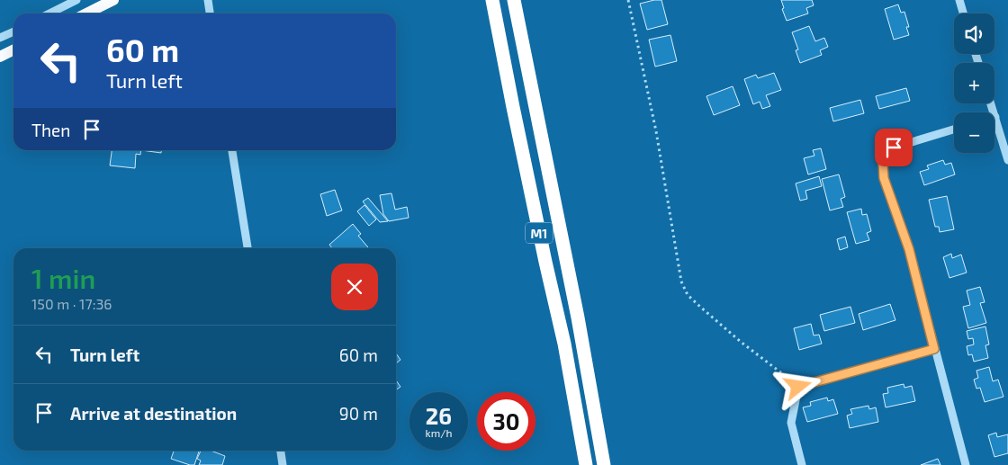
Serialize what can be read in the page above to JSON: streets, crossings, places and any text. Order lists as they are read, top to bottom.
{
  "streets": {
    "highway": ["M1"]
  },
  "page": {
    "map_buttons": ["+", "−"],
    "turn": ["60 m", "Turn left"],
    "then": "Then",
    "heading": ["1 min", "150 m · 17:36"],
    "list": [
      {
        "name": "Turn left",
        "value": "60 m"
      },
      {
        "name": "Arrive at destination",
        "value": "90 m"
      }
    ],
    "speed": "26 km/h",
    "limit": "30"
  }
}
